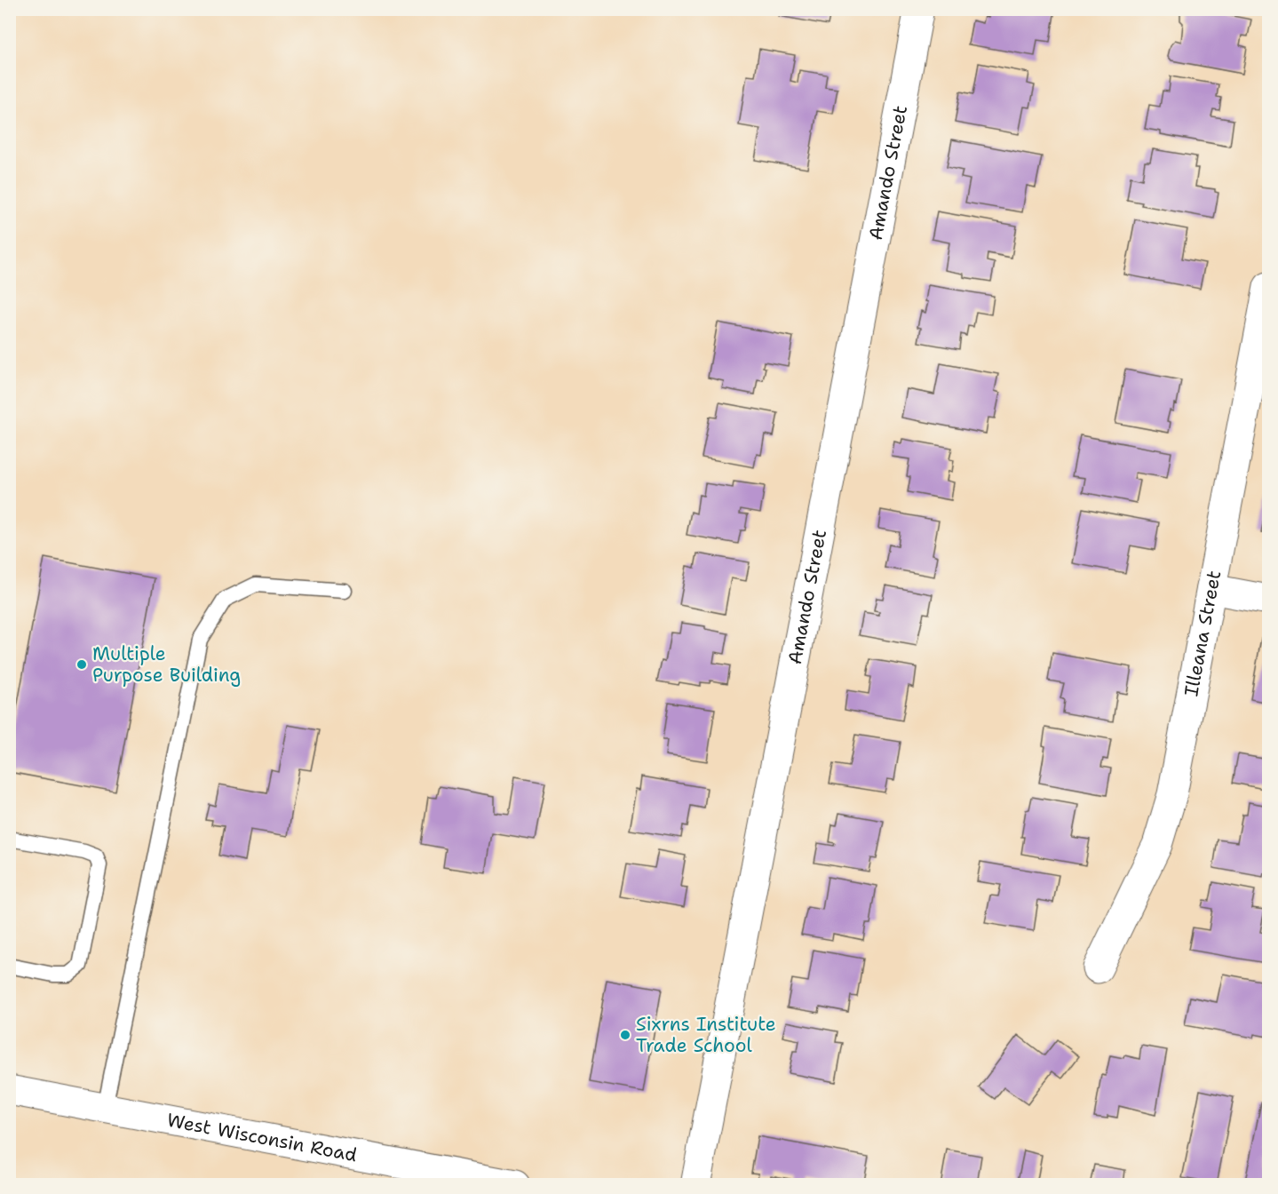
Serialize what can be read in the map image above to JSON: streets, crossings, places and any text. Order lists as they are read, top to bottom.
{
  "streets": {
    "street": ["Amando Street", "Illeana Street", "West Wisconsin Road"]
  },
  "places": ["Multiple Purpose Building", "Sixrns Institute Trade School"]
}
